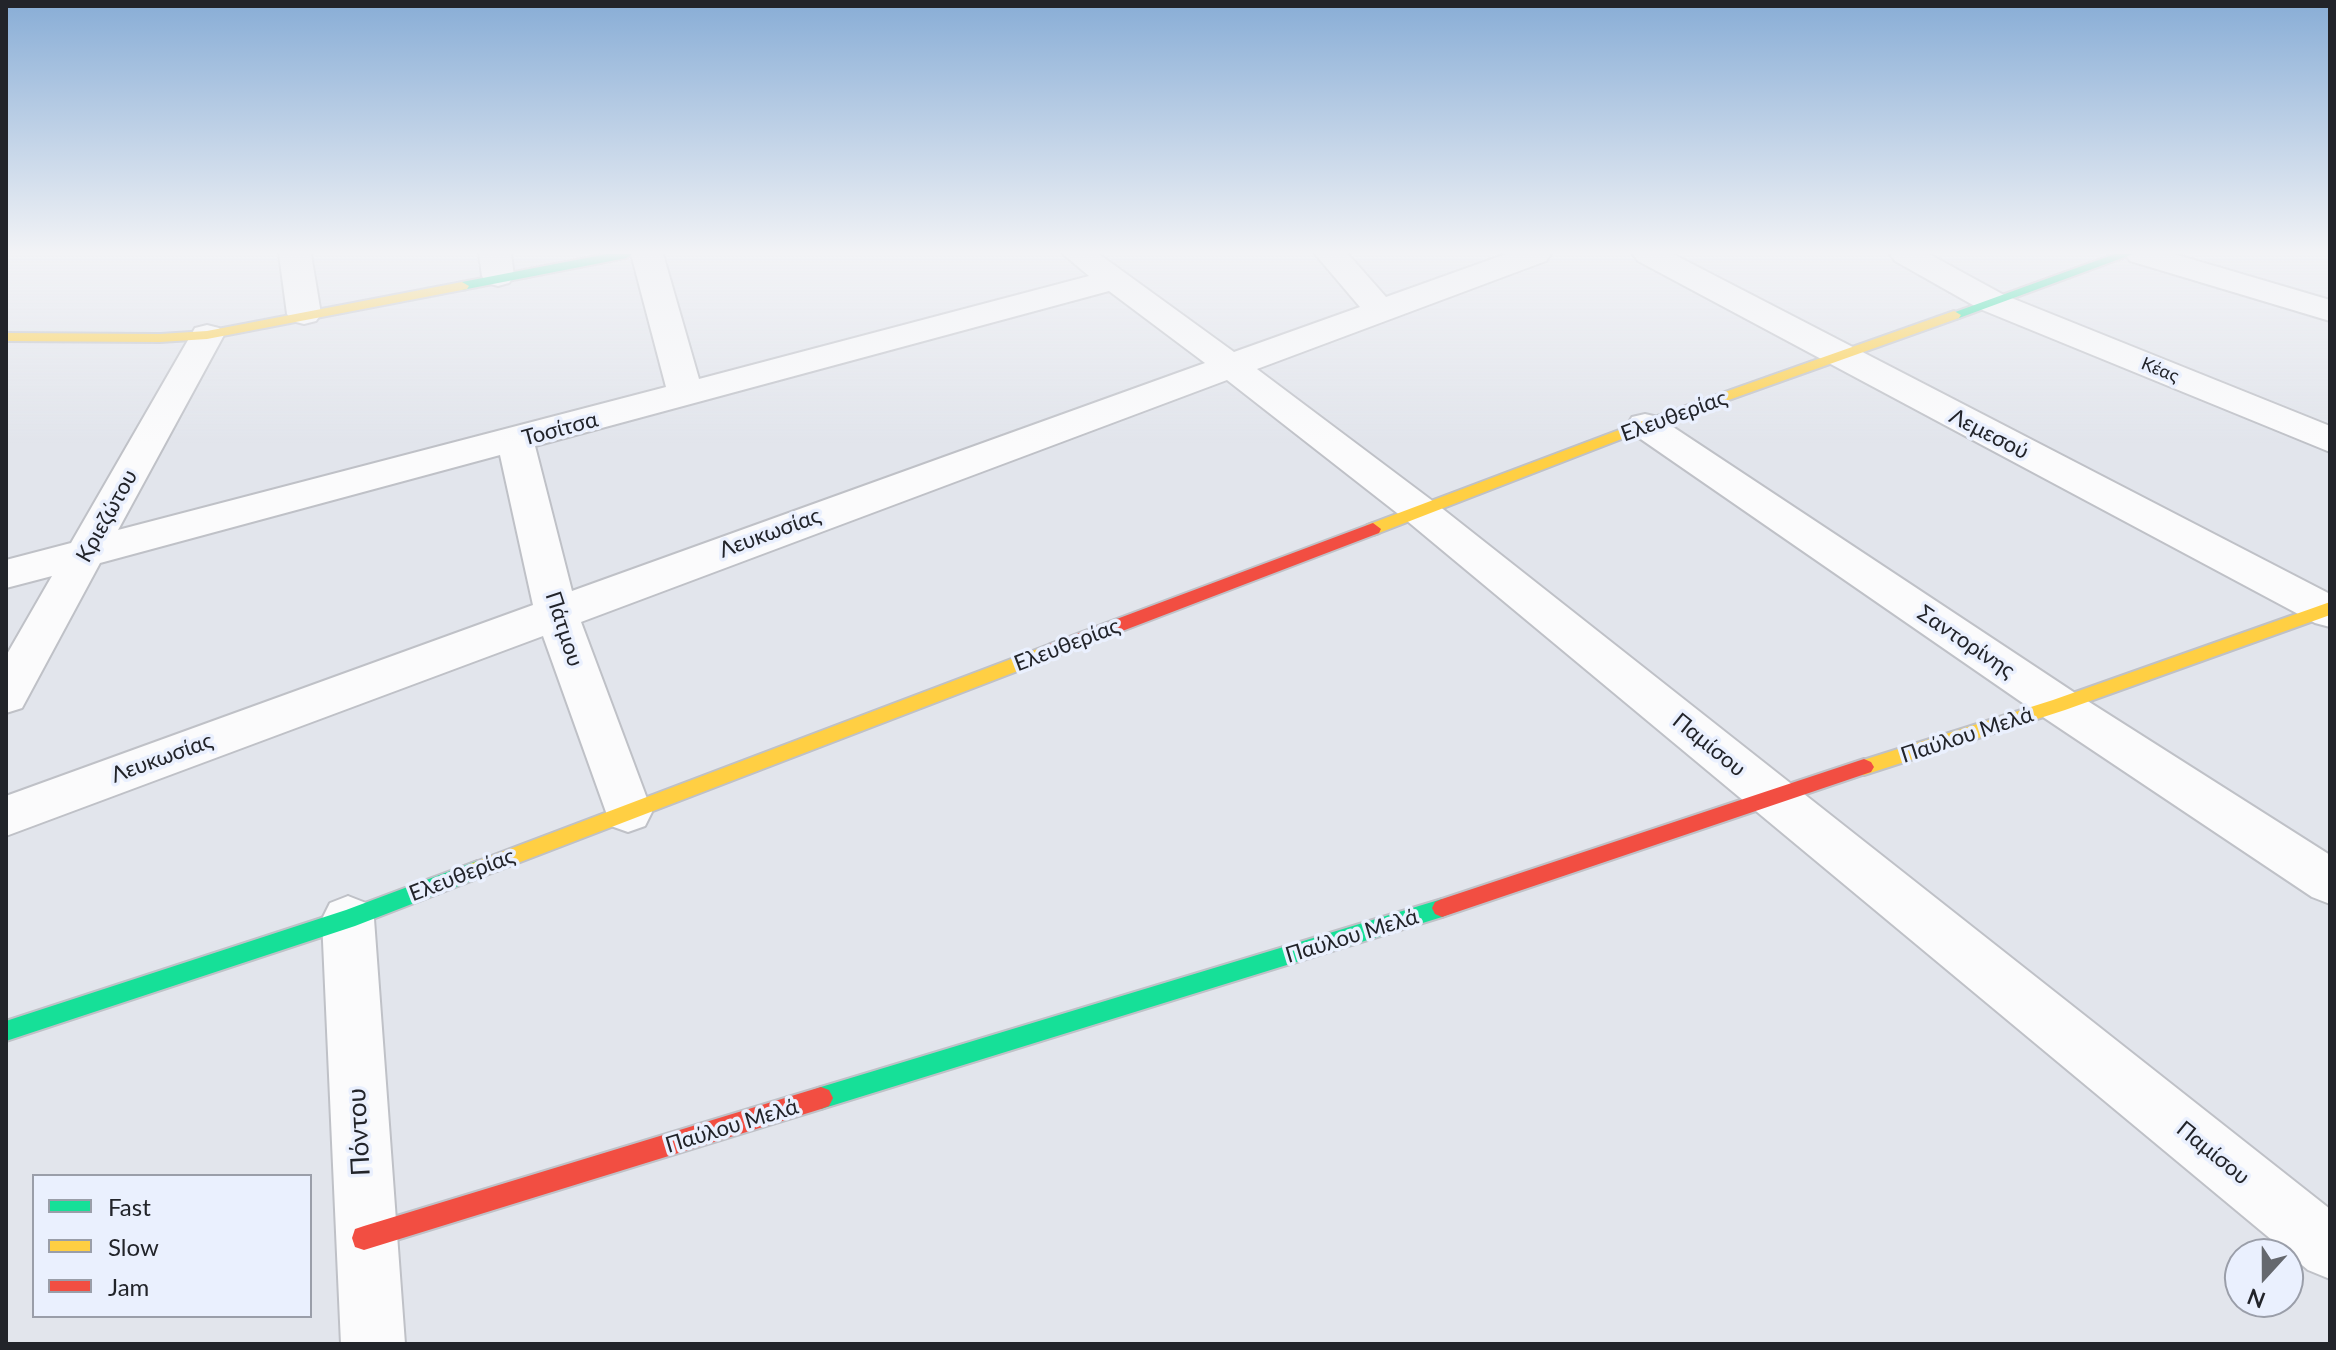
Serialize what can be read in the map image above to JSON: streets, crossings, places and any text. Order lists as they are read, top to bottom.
{
  "streets": {
    "street": [
      "Κέας",
      "Ελευθερίας",
      "Τοσίτσα",
      "Λεμεσού",
      "Κριεζώτου",
      "Λευκωσίας",
      "Πάτμου",
      "Σαντορίνης",
      "Παύλου Μελά",
      "Παμίσου",
      "Πόντου"
    ]
  },
  "crossings": [
    ["Ελευθερίας", "Λεμεσού"],
    ["Ελευθερίας", "Πάτμου"],
    ["Ελευθερίας", "Σαντορίνης"],
    ["Ελευθερίας", "Παμίσου"],
    ["Ελευθερίας", "Πόντου"],
    ["Τοσίτσα", "Κριεζώτου"],
    ["Τοσίτσα", "Πάτμου"],
    ["Λεμεσού", "Παύλου Μελά"],
    ["Λευκωσίας", "Πάτμου"],
    ["Λευκωσίας", "Παμίσου"],
    ["Σαντορίνης", "Παύλου Μελά"],
    ["Παύλου Μελά", "Παμίσου"],
    ["Παύλου Μελά", "Πόντου"]
  ],
  "legend": ["Fast", "Slow", "Jam"],
  "north": "bottom"
}
